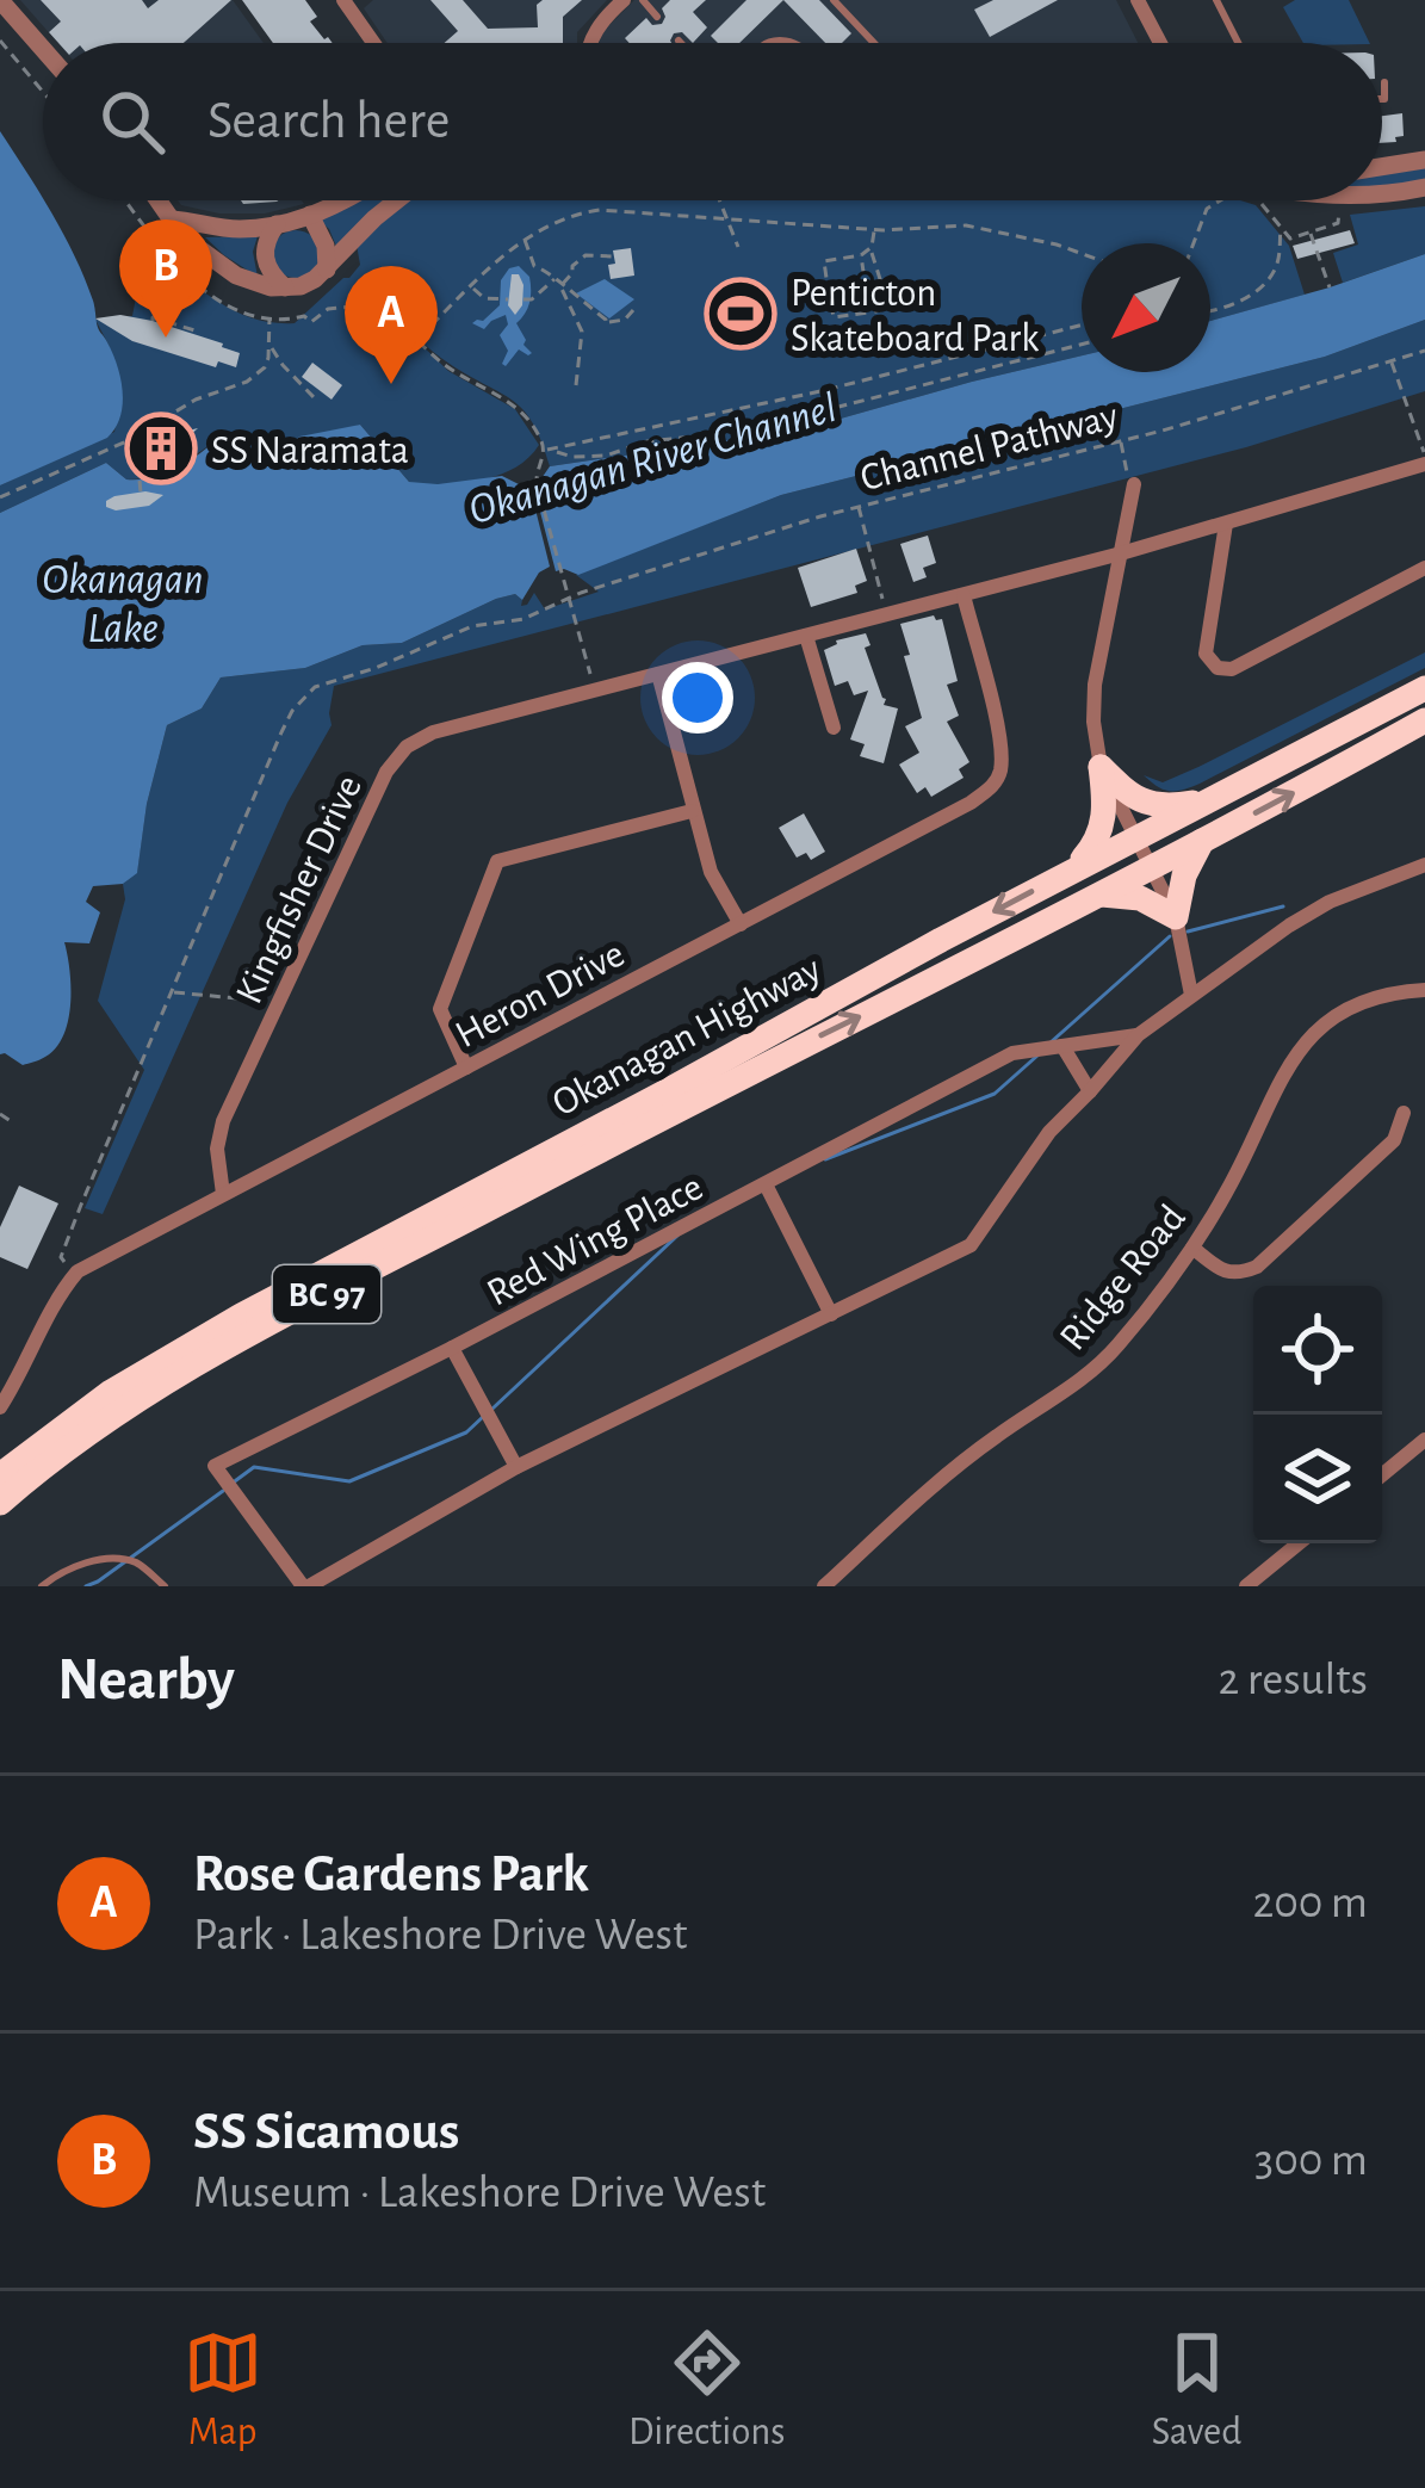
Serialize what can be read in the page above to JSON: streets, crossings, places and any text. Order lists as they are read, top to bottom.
{
  "streets": {
    "highway": ["Okanagan Highway", "BC 97"],
    "street": [
      "Kingfisher Drive",
      "Heron Drive",
      "Red Wing Place",
      "Ridge Road"
    ],
    "path": ["Channel Pathway"]
  },
  "crossings": [
    ["Channel Pathway", "Heron Drive"],
    ["Kingfisher Drive", "Heron Drive"]
  ],
  "water": ["Okanagan River Channel", "Okanagan Lake"],
  "places": {
    "sports": ["Penticton Skateboard Park"],
    "building": ["SS Naramata"]
  },
  "north": "bottom left",
  "page": {
    "search": "Search here",
    "pins": ["B", "A"],
    "heading": ["Nearby", "2 results"],
    "list": [
      {
        "mark": "A",
        "name": "Rose Gardens Park",
        "note": "Park · Lakeshore Drive West",
        "value": "200 m"
      },
      {
        "mark": "B",
        "name": "SS Sicamous",
        "note": "Museum · Lakeshore Drive West",
        "value": "300 m"
      }
    ],
    "nav": ["Map", "Directions", "Saved"]
  }
}
